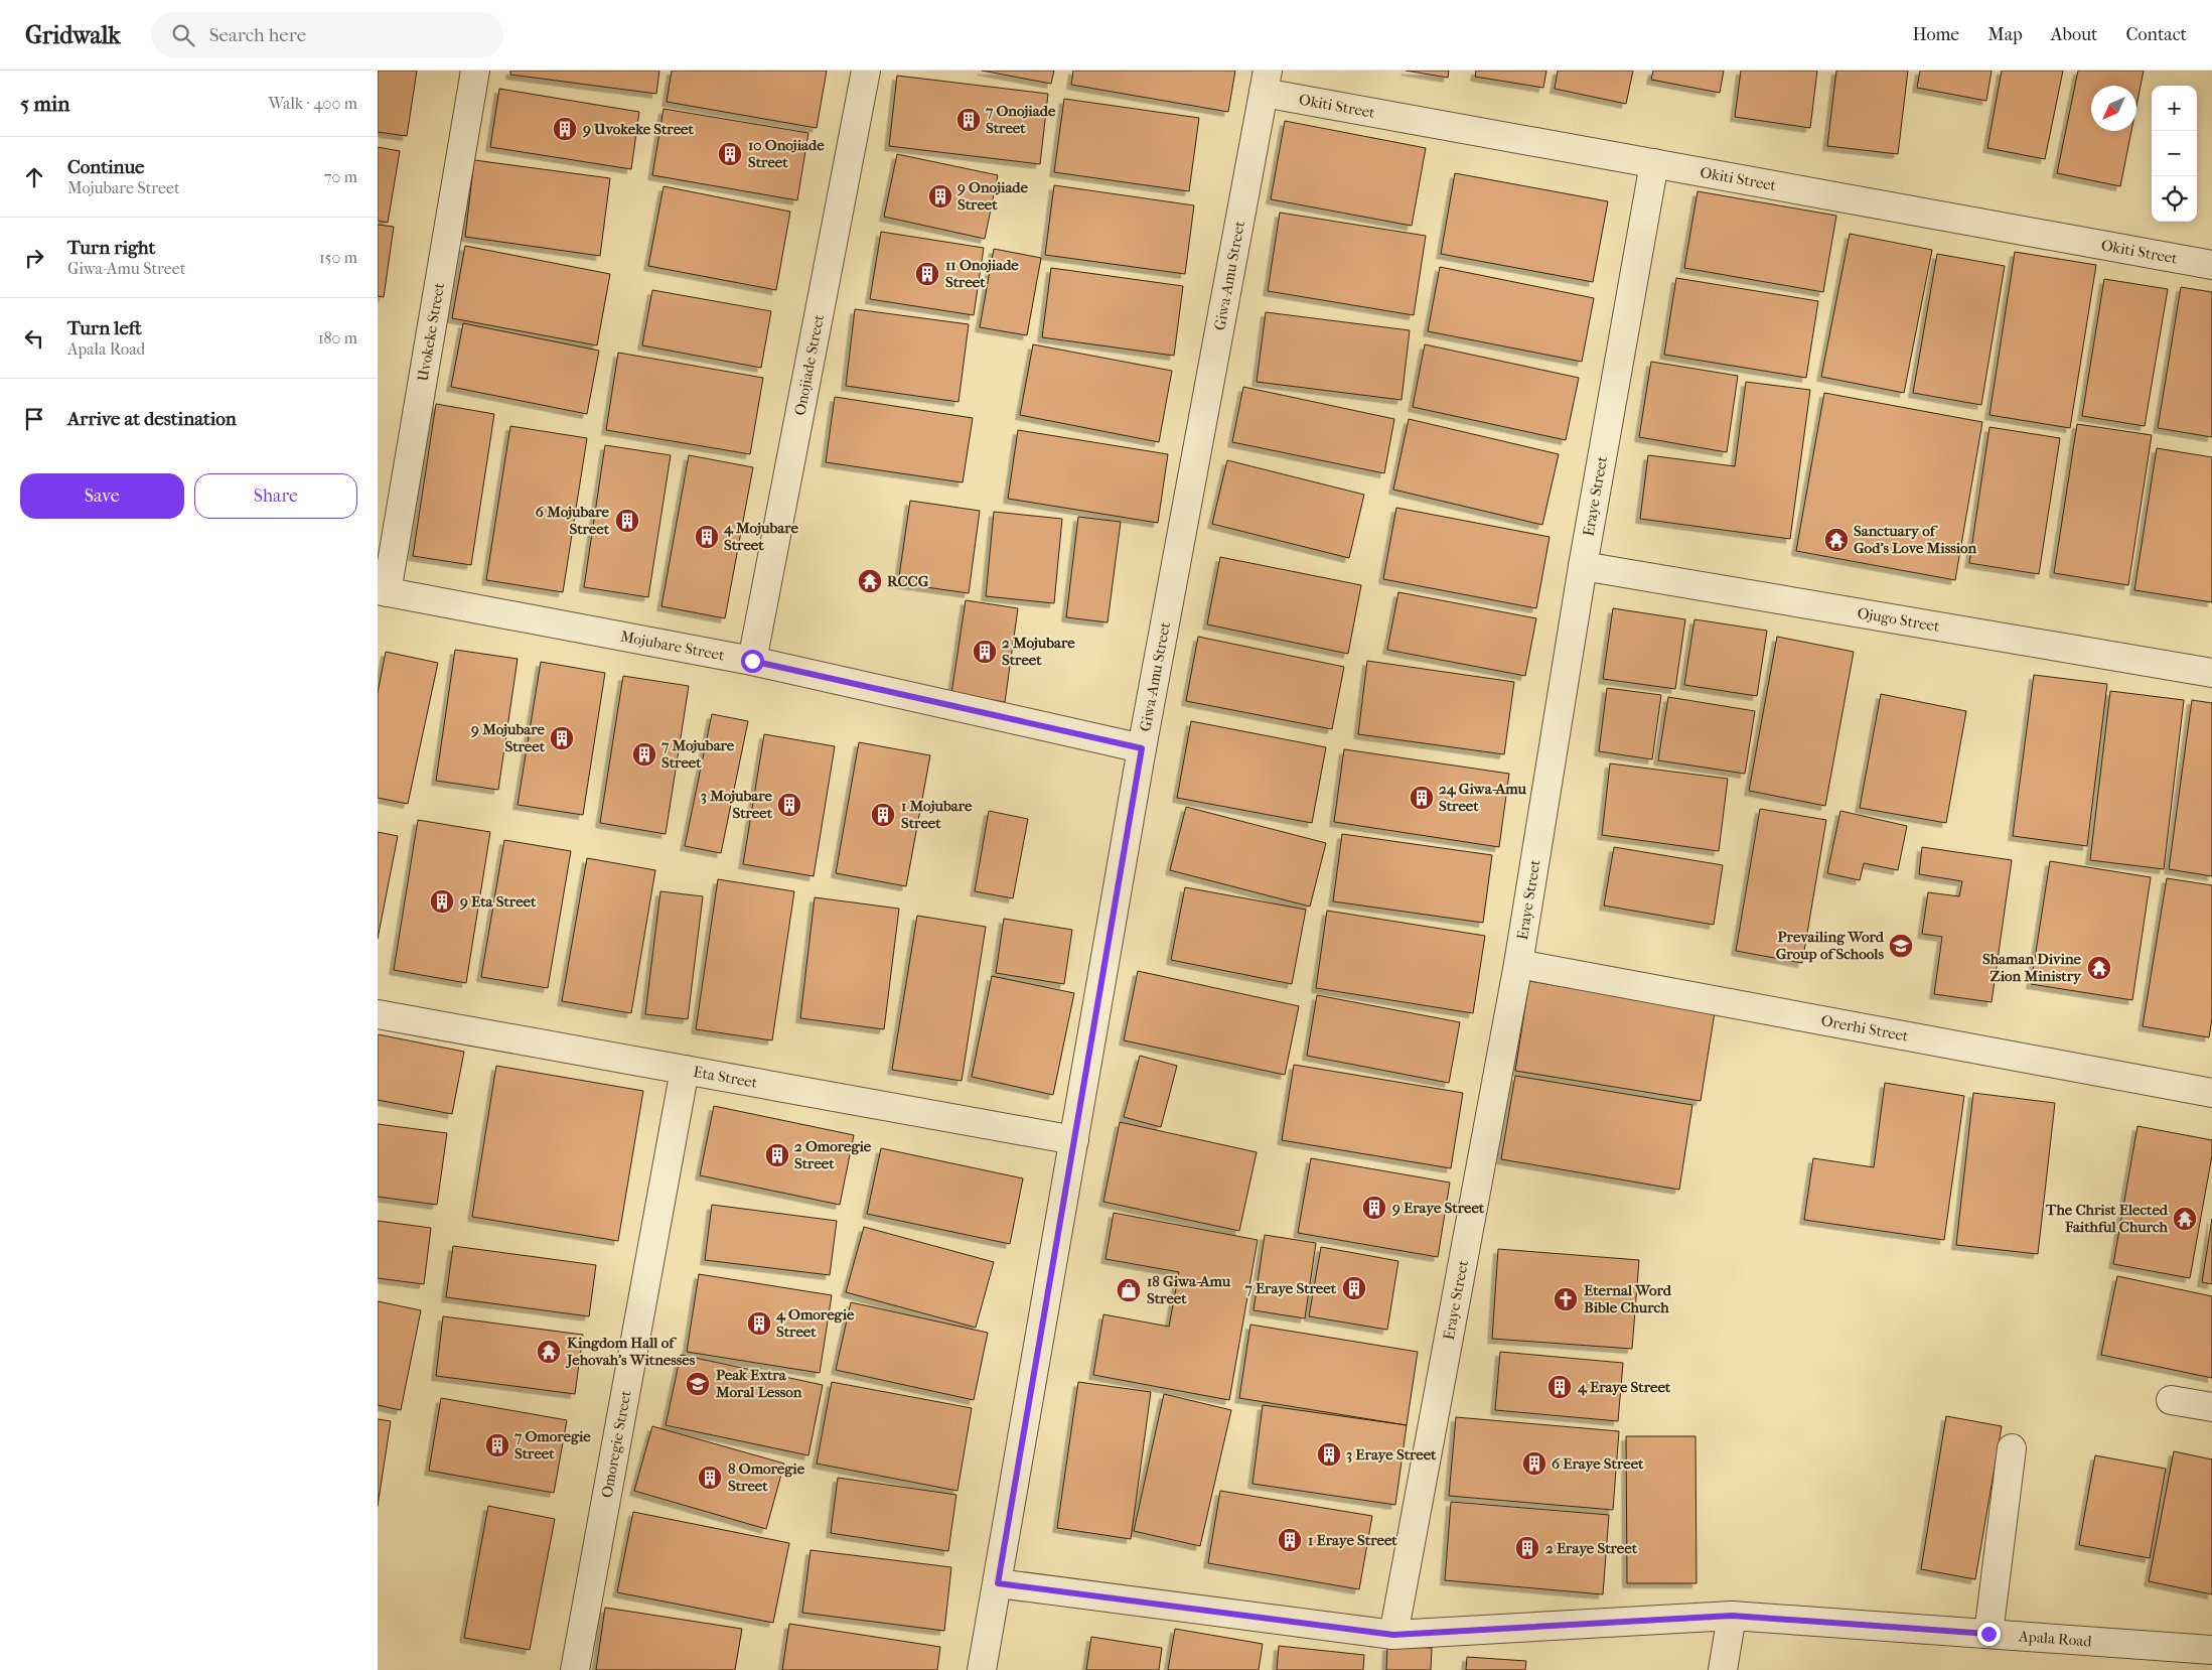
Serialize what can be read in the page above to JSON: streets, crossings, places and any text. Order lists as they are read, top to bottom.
{
  "streets": {
    "street": [
      "Okiti Street",
      "Giwa-Amu Street",
      "Uvokeke Street",
      "Onojiade Street",
      "Eraye Street",
      "Ojugo Street",
      "Mojubare Street",
      "Orerhi Street",
      "Eta Street",
      "Omoregie Street",
      "Apala Road"
    ]
  },
  "crossings": [
    ["Okiti Street", "Giwa-Amu Street"],
    ["Okiti Street", "Eraye Street"],
    ["Giwa-Amu Street", "Mojubare Street"],
    ["Giwa-Amu Street", "Eta Street"],
    ["Giwa-Amu Street", "Apala Road"],
    ["Uvokeke Street", "Mojubare Street"],
    ["Onojiade Street", "Mojubare Street"],
    ["Eraye Street", "Ojugo Street"],
    ["Eraye Street", "Orerhi Street"],
    ["Eraye Street", "Apala Road"],
    ["Eta Street", "Omoregie Street"]
  ],
  "places": {
    "building": [
      "7 Onojiade Street",
      "9 Uvokeke Street",
      "10 Onojiade Street",
      "9 Onojiade Street",
      "11 Onojiade Street",
      "6 Mojubare Street",
      "4 Mojubare Street",
      "2 Mojubare Street",
      "9 Mojubare Street",
      "7 Mojubare Street",
      "24 Giwa-Amu Street",
      "3 Mojubare Street",
      "1 Mojubare Street",
      "9 Eta Street",
      "2 Omoregie Street",
      "9 Eraye Street",
      "7 Eraye Street",
      "4 Omoregie Street",
      "4 Eraye Street",
      "7 Omoregie Street",
      "3 Eraye Street",
      "6 Eraye Street",
      "8 Omoregie Street",
      "1 Eraye Street",
      "2 Eraye Street"
    ],
    "temple": [
      "Sanctuary of God's Love Mission",
      "RCCG",
      "Shaman Divine Zion Ministry",
      "The Christ Elected Faithful Church",
      "Kingdom Hall of Jehovah's Witnesses"
    ],
    "school or university": ["Prevailing Word Group of Schools", "Peak Extra Moral Lesson"],
    "shop": ["18 Giwa-Amu Street"],
    "church": ["Eternal Word Bible Church"]
  },
  "north": "bottom left",
  "page": {
    "header": "Gridwalk",
    "search": "Search here",
    "nav": [
      "Home",
      "Map",
      "About",
      "Contact"
    ],
    "heading": ["5 min", "Walk · 400 m"],
    "map_buttons": ["+", "−"],
    "list": [
      ["Continue", "Mojubare Street", "70 m"],
      ["Turn right", "Giwa-Amu Street", "150 m"],
      ["Turn left", "Apala Road", "180 m"],
      "Arrive at destination"
    ],
    "buttons": ["Save", "Share"]
  }
}
